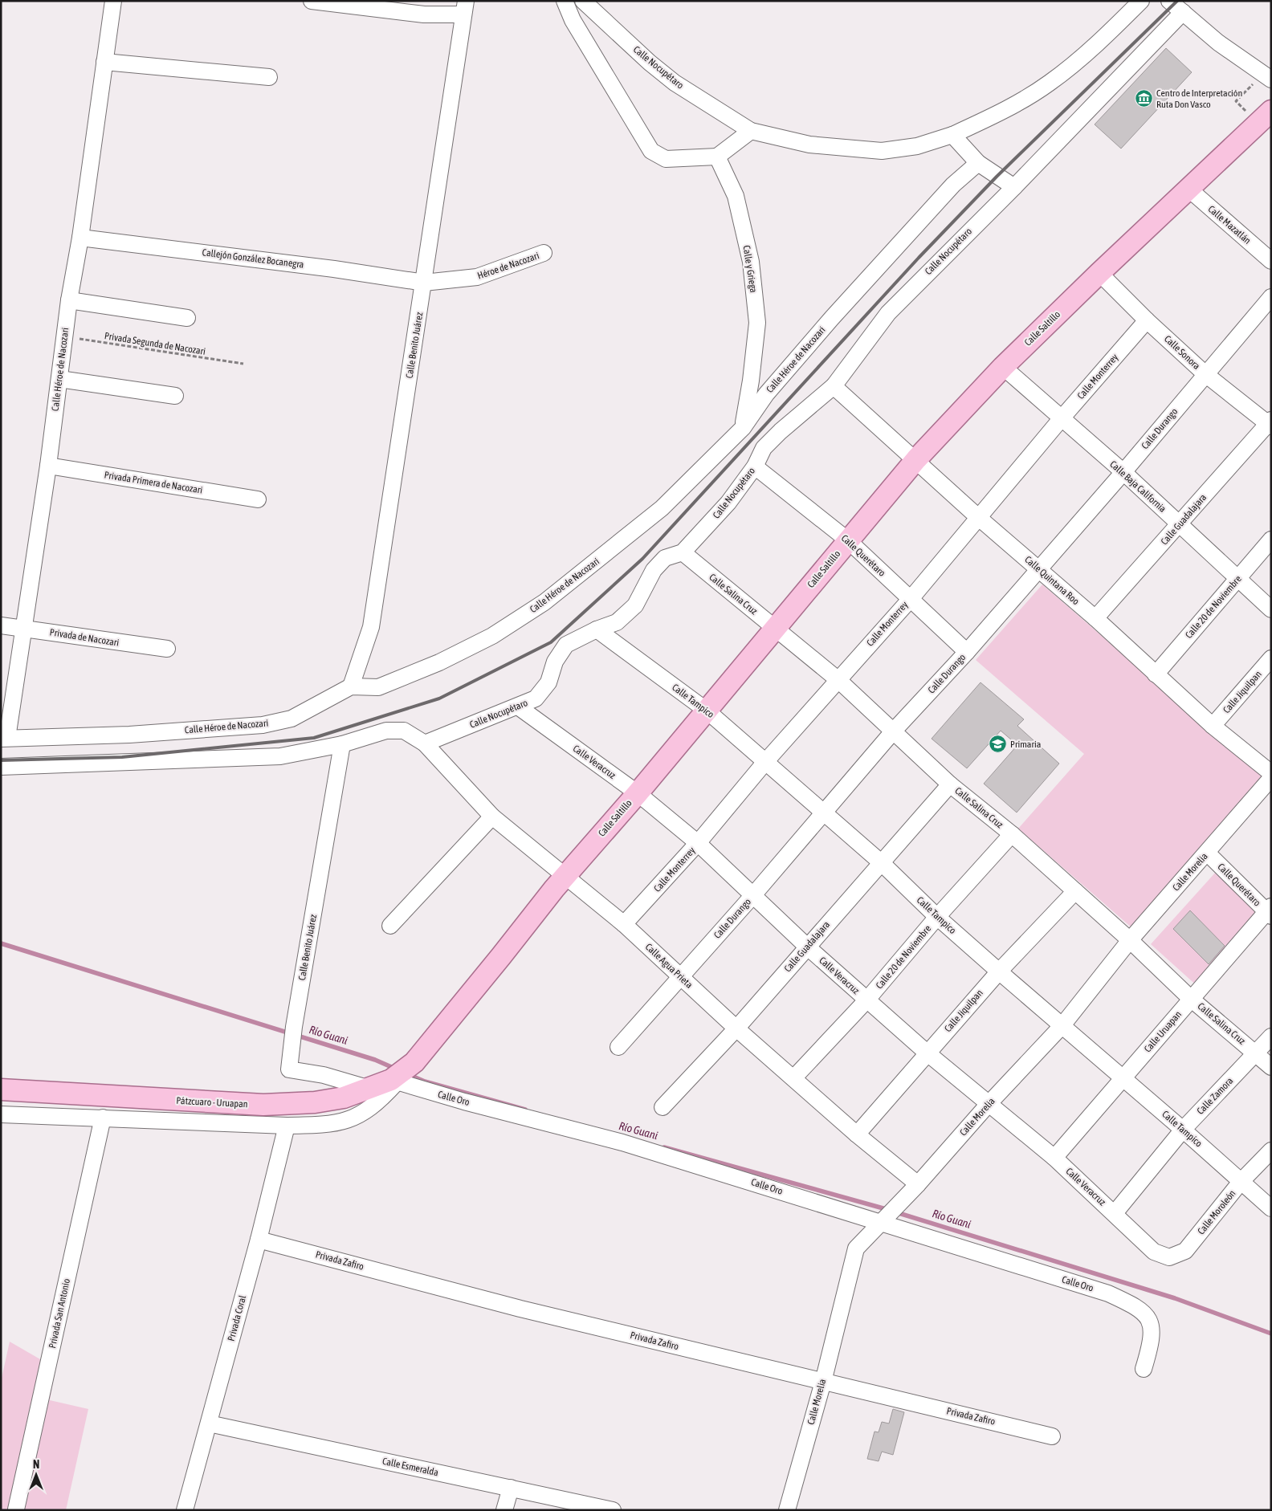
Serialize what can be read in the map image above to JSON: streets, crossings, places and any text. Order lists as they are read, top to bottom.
{
  "streets": {
    "main road": ["Calle Saltillo", "Pátzcuaro - Uruapan"],
    "street": [
      "Calle Nocupétaro",
      "Calle Mazatlán",
      "Callejón González Bocanegra",
      "Héroe de Nacozari",
      "Calle y Griega",
      "Calle Benito Juárez",
      "Calle Sonora",
      "Calle Héroe de Nacozari",
      "Calle Monterrey",
      "Calle Durango",
      "Privada Primera de Nacozari",
      "Calle Baja California",
      "Calle Guadalajara",
      "Calle Querétaro",
      "Calle Quintana Roo",
      "Calle Salina Cruz",
      "Calle 20 de Noviembre",
      "Privada de Nacozari",
      "Calle Jiquilpan",
      "Calle Tampico",
      "Calle Veracruz",
      "Calle Morelia",
      "Calle Agua Prieta",
      "Calle Uruapan",
      "Calle Zamora",
      "Calle Oro",
      "Calle Moroleón",
      "Privada Zafiro",
      "Privada San Antonio",
      "Privada Coral",
      "Calle Esmeralda"
    ],
    "path": ["Privada Segunda de Nacozari"]
  },
  "crossings": [
    ["Calle Nocupétaro", "Calle Querétaro"],
    ["Calle Nocupétaro", "Calle Quintana Roo"],
    ["Calle Nocupétaro", "Calle Salina Cruz"],
    ["Calle Nocupétaro", "Calle Tampico"],
    ["Calle Nocupétaro", "Calle Veracruz"],
    ["Calle Nocupétaro", "Calle Agua Prieta"],
    ["Calle Mazatlán", "Calle Saltillo"],
    ["Callejón González Bocanegra", "Héroe de Nacozari"],
    ["Callejón González Bocanegra", "Calle Benito Juárez"],
    ["Callejón González Bocanegra", "Calle Héroe de Nacozari"],
    ["Héroe de Nacozari", "Calle Benito Juárez"],
    ["Calle y Griega", "Calle Héroe de Nacozari"],
    ["Calle Saltillo", "Calle Sonora"],
    ["Calle Saltillo", "Calle Baja California"],
    ["Calle Saltillo", "Calle Querétaro"],
    ["Calle Saltillo", "Calle Quintana Roo"],
    ["Calle Saltillo", "Calle Salina Cruz"],
    ["Calle Saltillo", "Calle Tampico"],
    ["Calle Saltillo", "Calle Veracruz"],
    ["Calle Saltillo", "Calle Agua Prieta"],
    ["Calle Saltillo", "Pátzcuaro - Uruapan"],
    ["Privada Segunda de Nacozari", "Calle Héroe de Nacozari"],
    ["Calle Benito Juárez", "Calle Héroe de Nacozari"],
    ["Calle Benito Juárez", "Calle Agua Prieta"],
    ["Calle Benito Juárez", "Pátzcuaro - Uruapan"],
    ["Calle Sonora", "Calle Monterrey"],
    ["Calle Sonora", "Calle Durango"],
    ["Calle Sonora", "Calle Guadalajara"],
    ["Calle Héroe de Nacozari", "Privada Primera de Nacozari"],
    ["Calle Héroe de Nacozari", "Privada de Nacozari"],
    ["Calle Monterrey", "Calle Baja California"],
    ["Calle Monterrey", "Calle Querétaro"],
    ["Calle Monterrey", "Calle Quintana Roo"],
    ["Calle Monterrey", "Calle Salina Cruz"],
    ["Calle Monterrey", "Calle Tampico"],
    ["Calle Monterrey", "Calle Veracruz"],
    ["Calle Monterrey", "Calle Agua Prieta"],
    ["Calle Durango", "Calle Baja California"],
    ["Calle Durango", "Calle Querétaro"],
    ["Calle Durango", "Calle Quintana Roo"],
    ["Calle Durango", "Calle Salina Cruz"],
    ["Calle Durango", "Calle Tampico"],
    ["Calle Durango", "Calle Veracruz"],
    ["Calle Durango", "Calle Agua Prieta"],
    ["Calle Baja California", "Calle Guadalajara"],
    ["Calle Baja California", "Calle 20 de Noviembre"],
    ["Calle Guadalajara", "Calle Quintana Roo"],
    ["Calle Guadalajara", "Calle Salina Cruz"],
    ["Calle Guadalajara", "Calle Tampico"],
    ["Calle Guadalajara", "Calle Veracruz"],
    ["Calle Guadalajara", "Calle Agua Prieta"],
    ["Calle Querétaro", "Calle Morelia"],
    ["Calle Querétaro", "Calle Uruapan"],
    ["Calle Quintana Roo", "Calle 20 de Noviembre"],
    ["Calle Quintana Roo", "Calle Jiquilpan"],
    ["Calle Salina Cruz", "Calle 20 de Noviembre"],
    ["Calle Salina Cruz", "Calle Jiquilpan"],
    ["Calle Salina Cruz", "Calle Morelia"],
    ["Calle Salina Cruz", "Calle Uruapan"],
    ["Calle Salina Cruz", "Calle Zamora"],
    ["Calle 20 de Noviembre", "Calle Tampico"],
    ["Calle 20 de Noviembre", "Calle Veracruz"],
    ["Calle 20 de Noviembre", "Calle Agua Prieta"],
    ["Calle Jiquilpan", "Calle Tampico"],
    ["Calle Jiquilpan", "Calle Veracruz"],
    ["Calle Jiquilpan", "Calle Agua Prieta"],
    ["Calle Tampico", "Calle Morelia"],
    ["Calle Tampico", "Calle Uruapan"],
    ["Calle Tampico", "Calle Zamora"],
    ["Calle Tampico", "Calle Moroleón"],
    ["Calle Veracruz", "Calle Morelia"],
    ["Calle Veracruz", "Calle Uruapan"],
    ["Calle Veracruz", "Calle Zamora"],
    ["Calle Veracruz", "Calle Moroleón"],
    ["Calle Morelia", "Calle Agua Prieta"],
    ["Calle Morelia", "Calle Oro"],
    ["Calle Morelia", "Privada Zafiro"],
    ["Calle Oro", "Pátzcuaro - Uruapan"],
    ["Privada Zafiro", "Privada Coral"],
    ["Privada Coral", "Calle Esmeralda"]
  ],
  "water": ["Río Guani"],
  "places": {
    "museum": ["Centro de Interpretación Ruta Don Vasco"],
    "school or university": ["Primaria"]
  },
  "north": "top"
}
